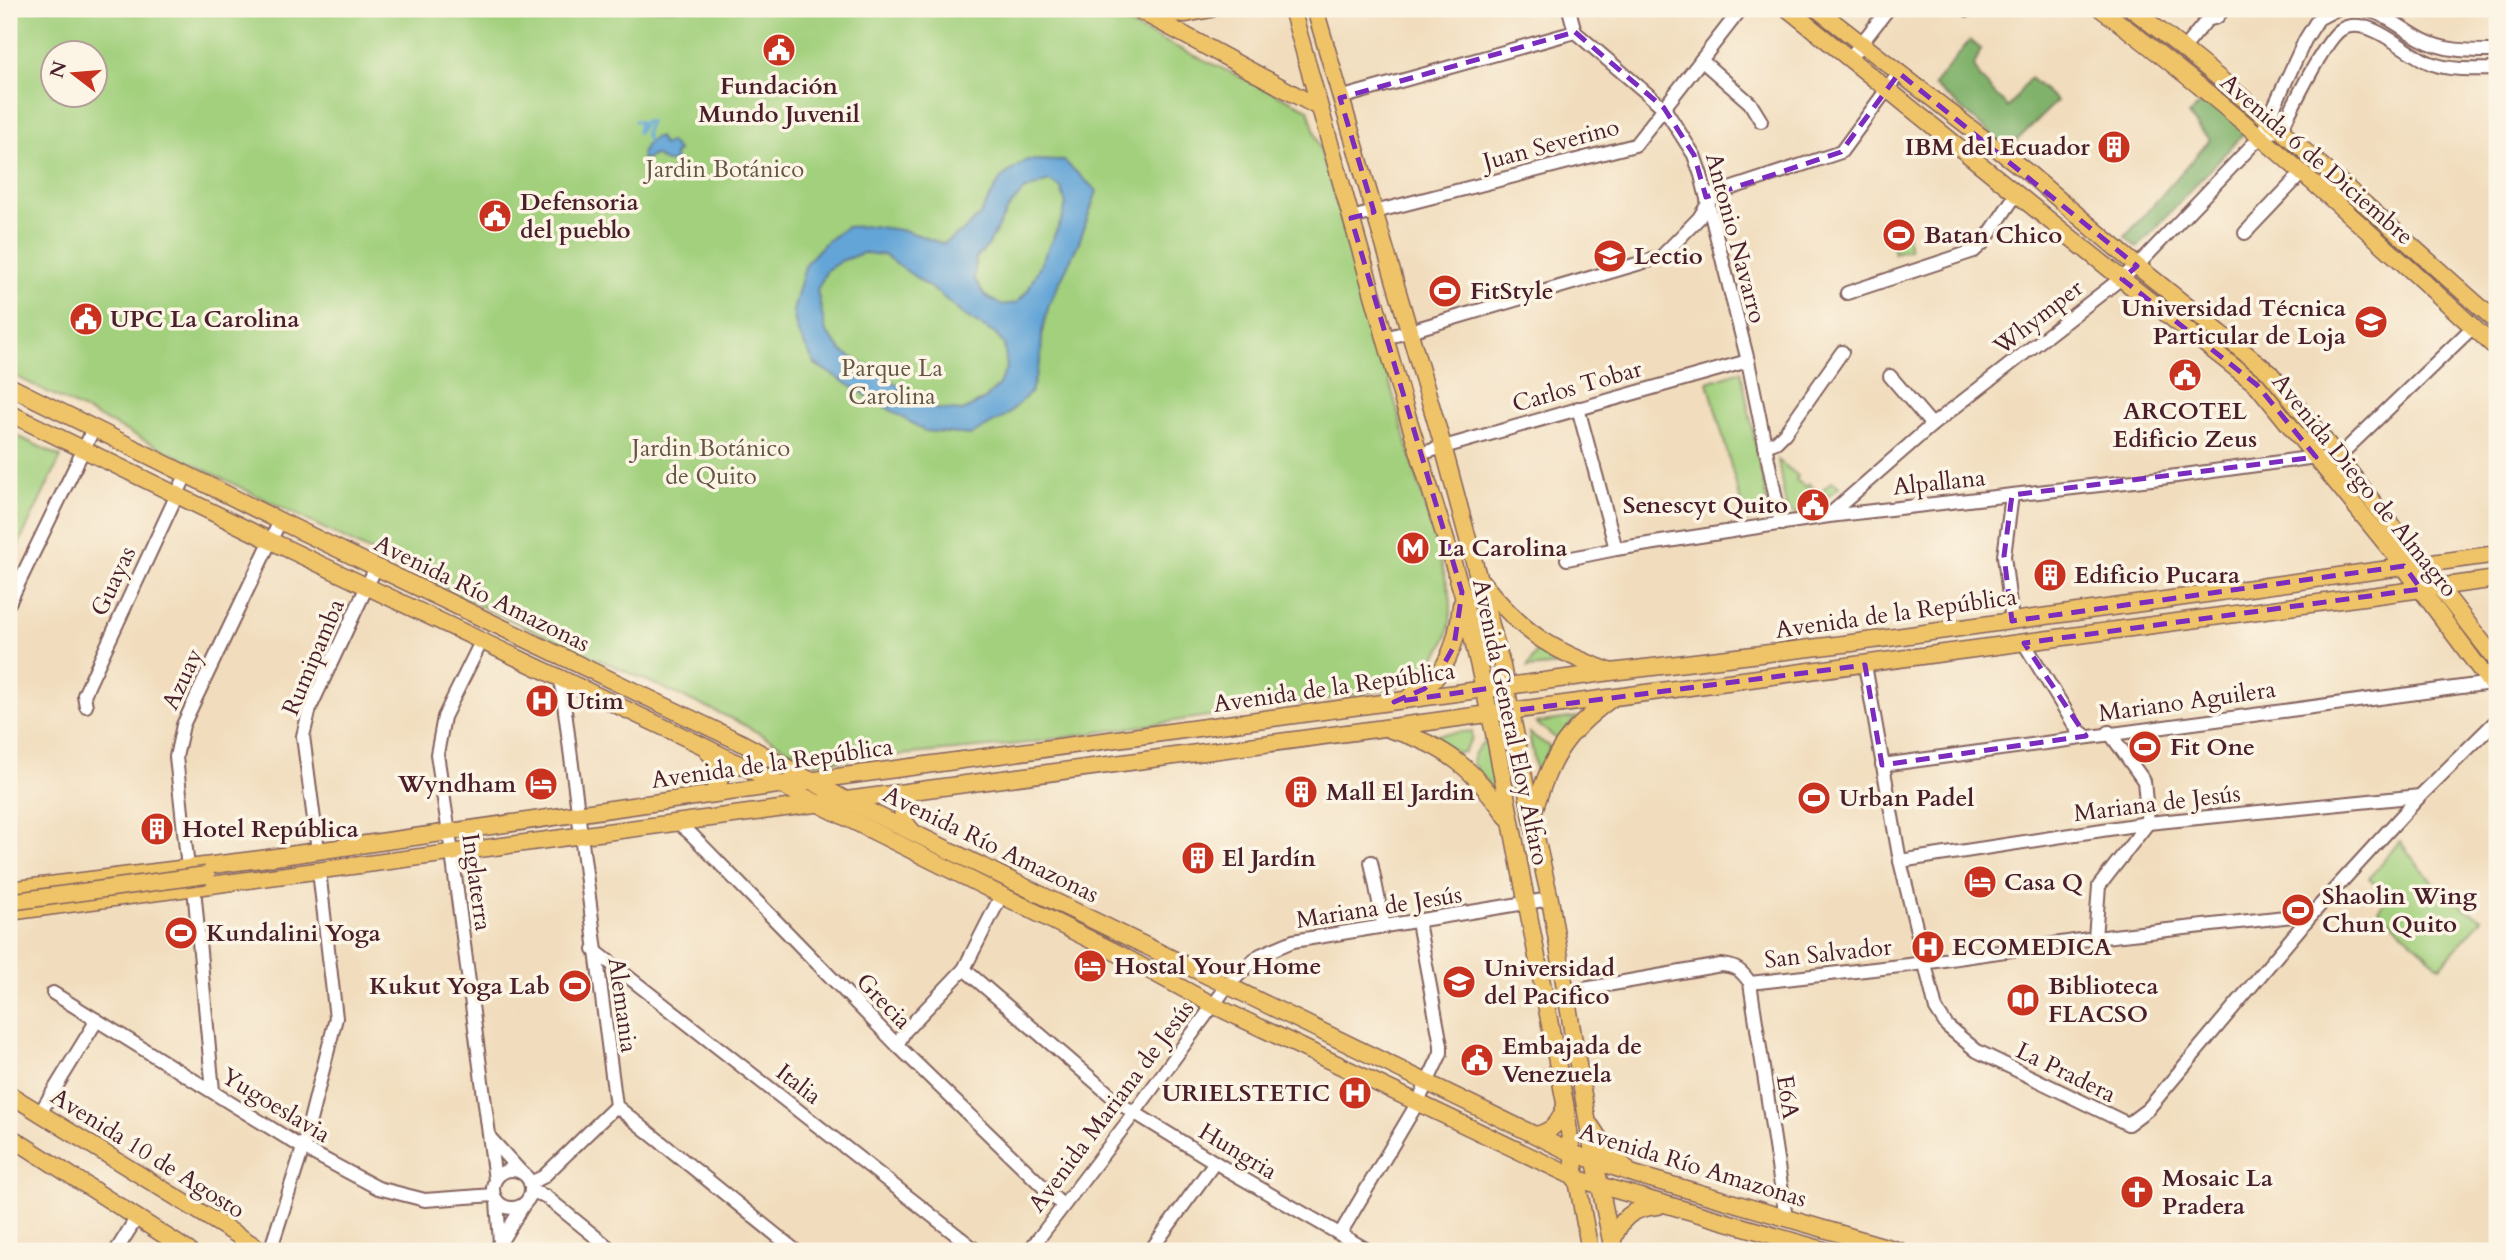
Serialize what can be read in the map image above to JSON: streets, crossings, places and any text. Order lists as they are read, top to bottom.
{
  "streets": {
    "main road": [
      "Avenida 6 de Diciembre",
      "Avenida Diego de Almagro",
      "Avenida Río Amazonas",
      "Avenida de la República",
      "Avenida General Eloy Alfaro",
      "Avenida 10 de Agosto"
    ],
    "street": [
      "Juan Severino",
      "Antonio Navarro",
      "Whymper",
      "Carlos Tobar",
      "Alpallana",
      "Guayas",
      "Rumipamba",
      "Azuay",
      "Mariano Aguilera",
      "Mariana de Jesús",
      "Inglaterra",
      "San Salvador",
      "Grecia",
      "Alemania",
      "La Pradera",
      "Italia",
      "E6A",
      "Yugoeslavia",
      "Avenida Mariana de Jesús",
      "Hungria"
    ]
  },
  "crossings": [
    ["Juan Severino", "Antonio Navarro"],
    ["Juan Severino", "Avenida General Eloy Alfaro"],
    ["Avenida 6 de Diciembre", "Whymper"],
    ["Antonio Navarro", "Carlos Tobar"],
    ["Antonio Navarro", "Alpallana"],
    ["Whymper", "Alpallana"],
    ["Whymper", "Avenida Diego de Almagro"],
    ["Carlos Tobar", "Avenida General Eloy Alfaro"],
    ["Alpallana", "Avenida Diego de Almagro"],
    ["Avenida Diego de Almagro", "Avenida de la República"],
    ["Avenida Diego de Almagro", "Mariano Aguilera"],
    ["Guayas", "Avenida Río Amazonas"],
    ["Avenida Río Amazonas", "Avenida de la República"],
    ["Avenida Río Amazonas", "Rumipamba"],
    ["Avenida Río Amazonas", "Azuay"],
    ["Avenida Río Amazonas", "Avenida General Eloy Alfaro"],
    ["Avenida Río Amazonas", "Mariana de Jesús"],
    ["Avenida Río Amazonas", "Inglaterra"],
    ["Avenida Río Amazonas", "Alemania"],
    ["Avenida Río Amazonas", "E6A"],
    ["Avenida Río Amazonas", "Avenida Mariana de Jesús"],
    ["Avenida de la República", "Rumipamba"],
    ["Avenida de la República", "Azuay"],
    ["Avenida de la República", "Avenida General Eloy Alfaro"],
    ["Avenida de la República", "Inglaterra"],
    ["Avenida de la República", "Grecia"],
    ["Avenida de la República", "Alemania"],
    ["Avenida de la República", "La Pradera"],
    ["Mariano Aguilera", "La Pradera"],
    ["Avenida General Eloy Alfaro", "Mariana de Jesús"],
    ["Avenida General Eloy Alfaro", "San Salvador"],
    ["Mariana de Jesús", "La Pradera"],
    ["Mariana de Jesús", "Avenida Mariana de Jesús"],
    ["Inglaterra", "Yugoeslavia"],
    ["San Salvador", "La Pradera"],
    ["San Salvador", "E6A"],
    ["Grecia", "Avenida Mariana de Jesús"],
    ["Alemania", "Italia"],
    ["Avenida Mariana de Jesús", "Hungria"]
  ],
  "parks": ["Jardin Botánico", "Parque La Carolina", "Jardin Botánico de Quito"],
  "places": {
    "public building": [
      "Fundación Mundo Juvenil",
      "Defensoria del pueblo",
      "UPC La Carolina",
      "ARCOTEL Edificio Zeus",
      "Senescyt Quito",
      "Embajada de Venezuela"
    ],
    "building": [
      "IBM del Ecuador",
      "Edificio Pucara",
      "Mall El Jardin",
      "Hotel República",
      "El Jardín"
    ],
    "sports": [
      "Batan Chico",
      "FitStyle",
      "Fit One",
      "Urban Padel",
      "Shaolin Wing Chun Quito",
      "Kundalini Yoga",
      "Kukut Yoga Lab"
    ],
    "school or university": ["Lectio", "Universidad Técnica Particular de Loja", "Universidad del Pacifico"],
    "metro station": ["La Carolina"],
    "hospital": ["Utim", "ECOMEDICA", "URIELSTETIC"],
    "hotel": ["Wyndham", "Casa Q", "Hostal Your Home"],
    "library": ["Biblioteca FLACSO"],
    "church": ["Mosaic La Pradera"]
  },
  "north": "left"
}
